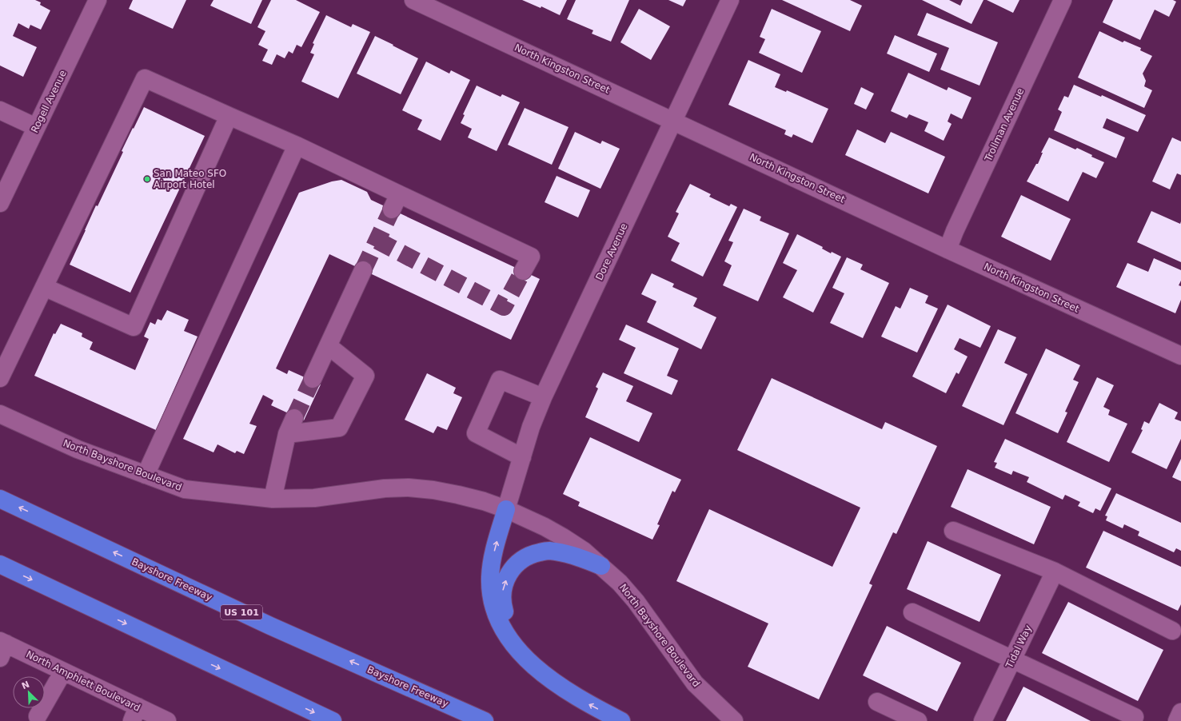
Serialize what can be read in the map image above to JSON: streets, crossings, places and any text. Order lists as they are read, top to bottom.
{
  "streets": {
    "highway": ["Bayshore Freeway", "US 101"],
    "street": [
      "North Kingston Street",
      "Rogell Avenue",
      "Trollman Avenue",
      "Dore Avenue",
      "North Bayshore Boulevard",
      "Tidal Way",
      "North Amphlett Boulevard"
    ]
  },
  "crossings": [
    ["North Kingston Street", "Trollman Avenue"],
    ["North Kingston Street", "Dore Avenue"],
    ["Dore Avenue", "North Bayshore Boulevard"]
  ],
  "places": ["San Mateo SFO Airport Hotel"],
  "north": "top left"
}
